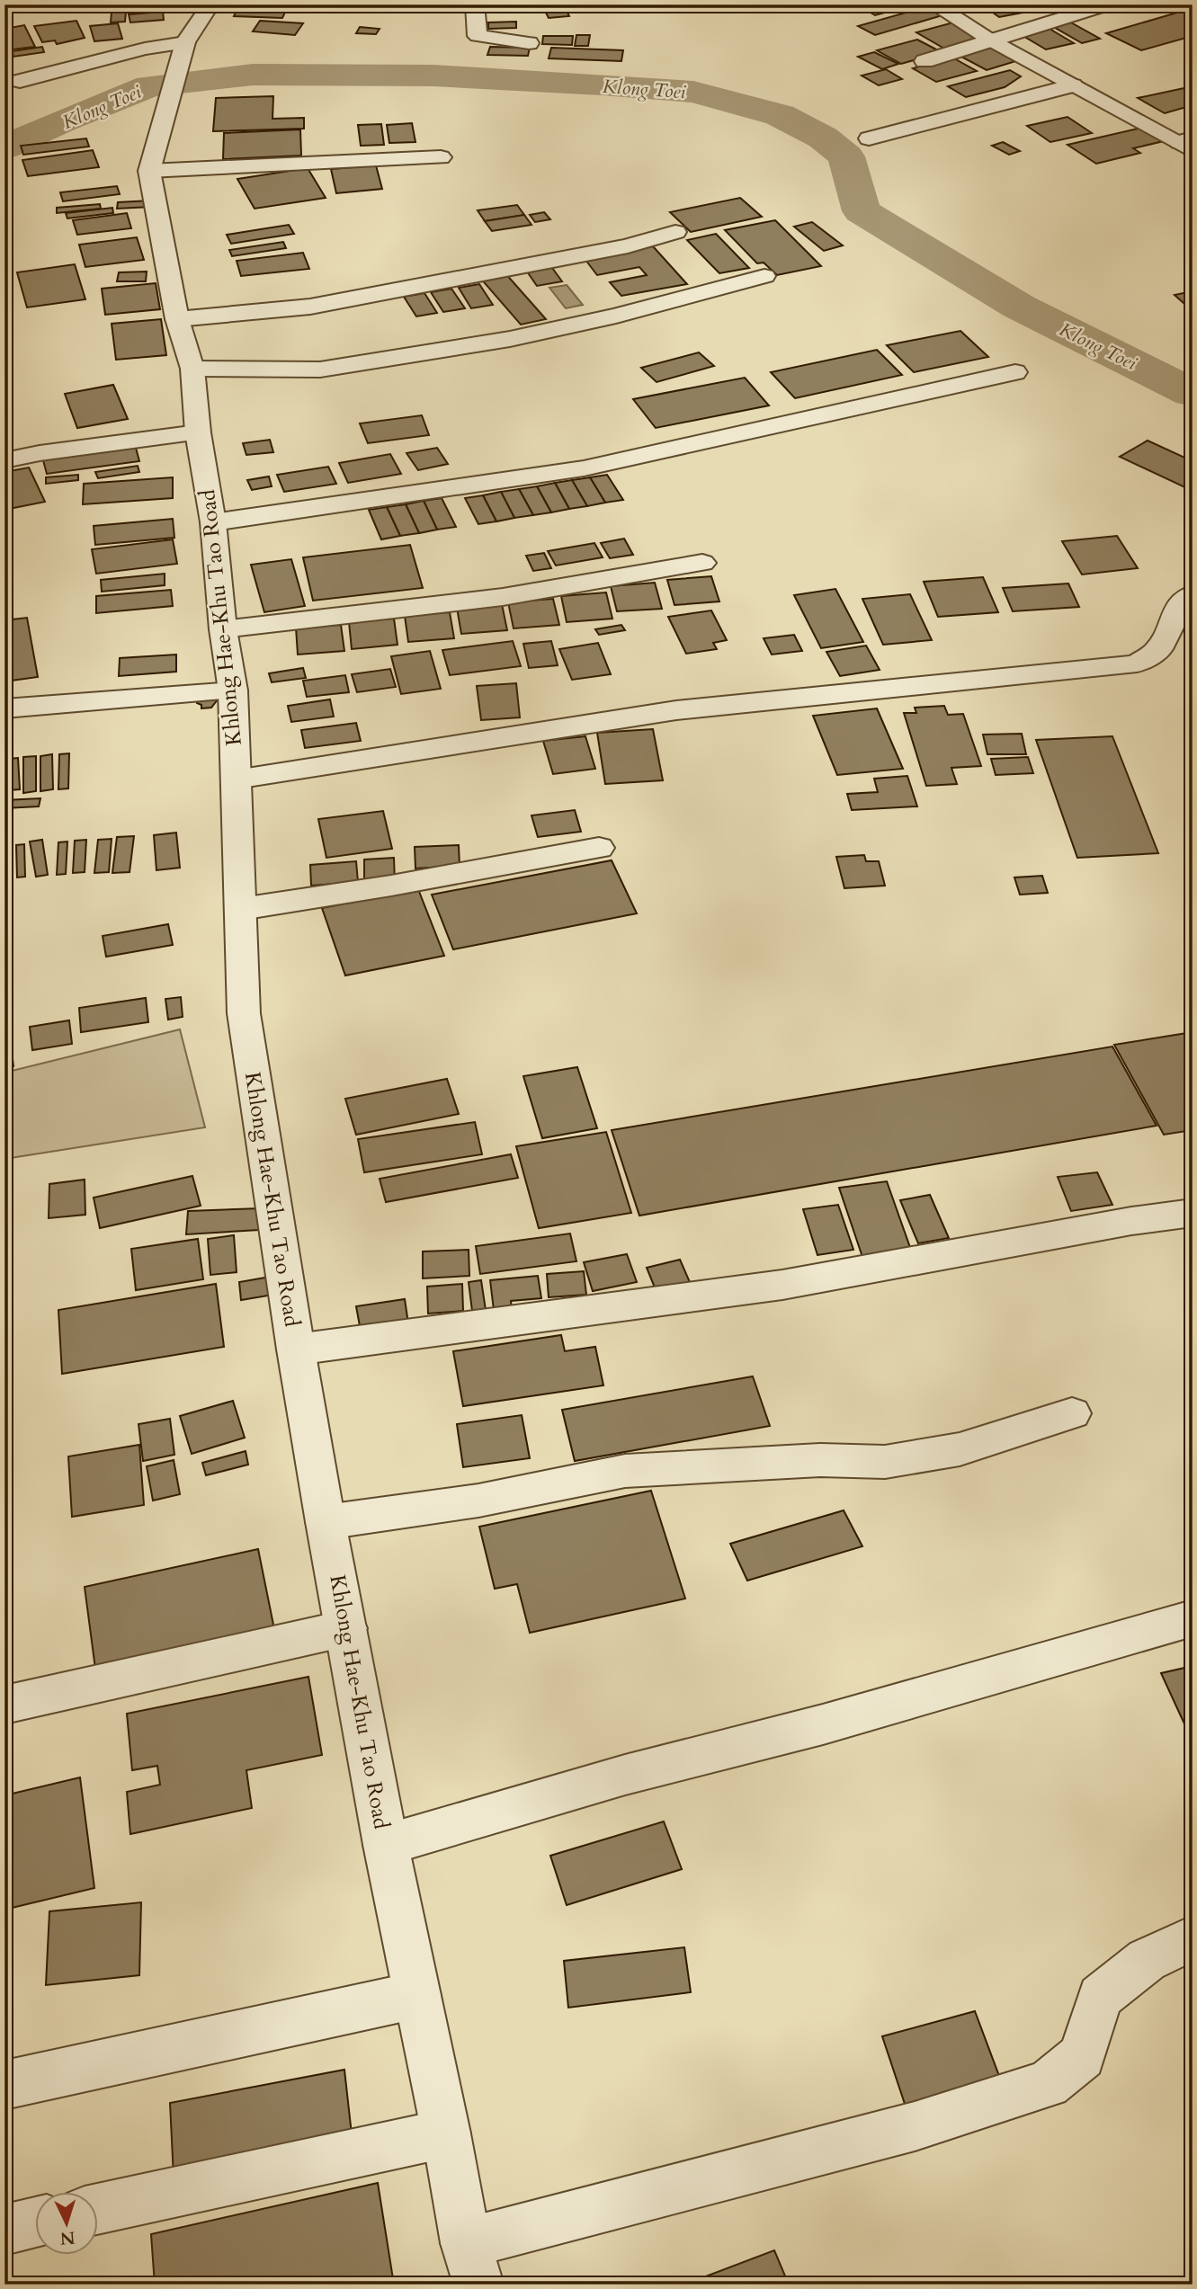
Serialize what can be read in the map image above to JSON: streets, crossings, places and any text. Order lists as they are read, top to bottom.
{
  "streets": {
    "street": ["Khlong Hae-Khu Tao Road"]
  },
  "water": ["Klong Toei"],
  "north": "bottom"
}
